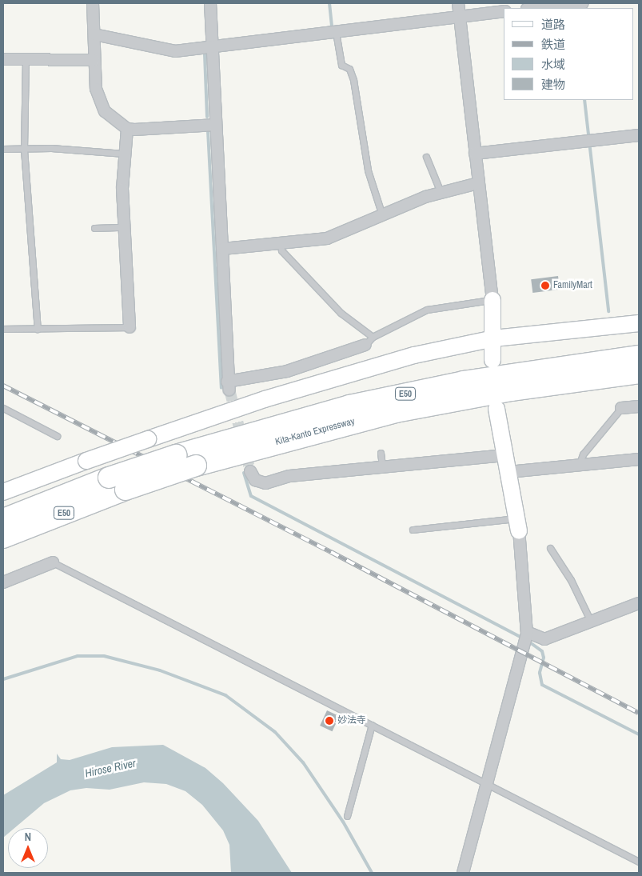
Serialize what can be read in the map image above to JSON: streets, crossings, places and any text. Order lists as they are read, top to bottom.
{
  "streets": {
    "highway": ["E50", "Kita-Kanto Expressway"]
  },
  "water": ["Hirose River"],
  "places": ["FamilyMart", "妙法寺"],
  "legend": [
    "道路",
    "鉄道",
    "水域",
    "建物"
  ],
  "north": "top"
}
